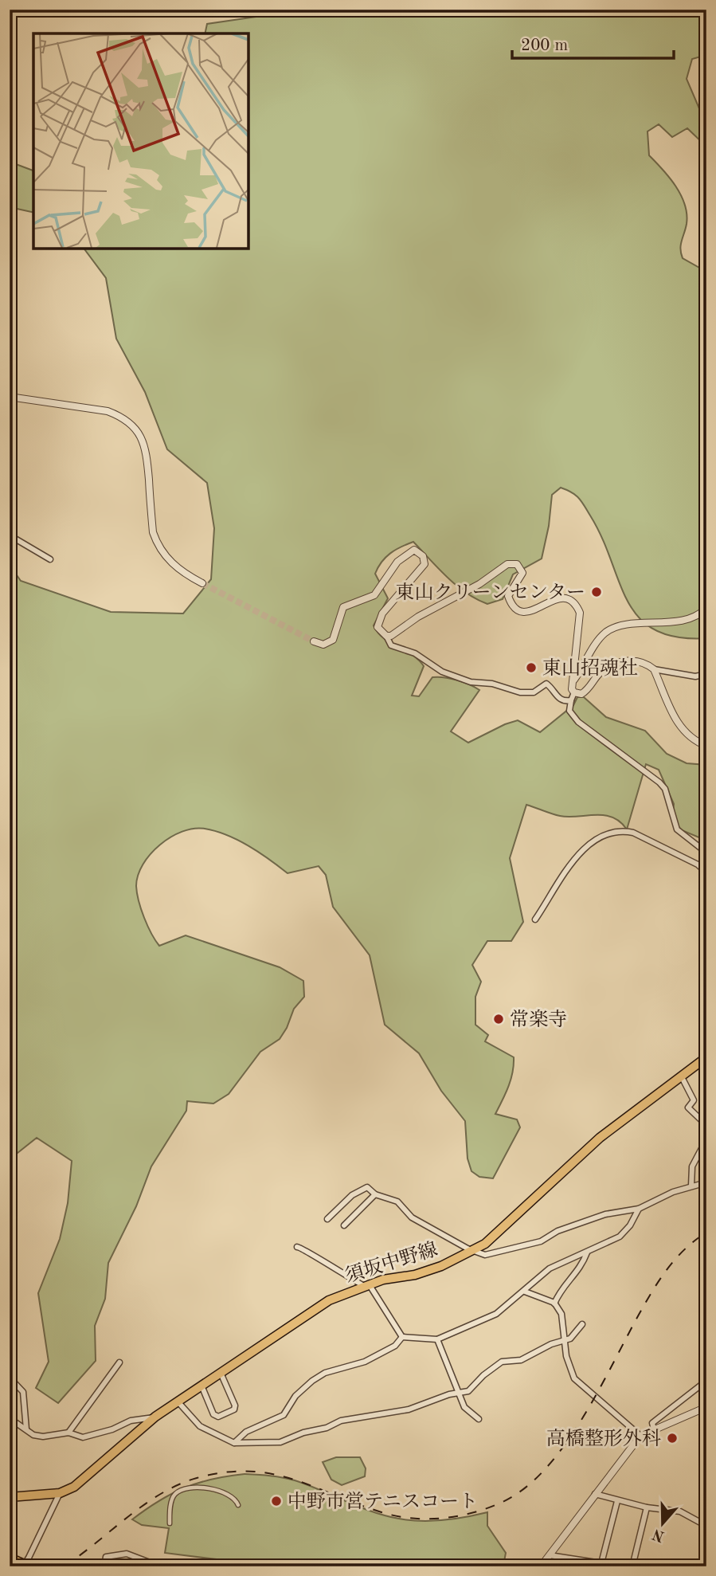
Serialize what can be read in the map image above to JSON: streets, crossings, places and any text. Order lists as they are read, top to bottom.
{
  "streets": {
    "main road": ["須坂中野線"]
  },
  "places": [
    "東山クリーンセンター",
    "東山招魂社",
    "常楽寺",
    "高橋整形外科",
    "中野市営テニスコート"
  ],
  "scale_bar": "200 m",
  "north": "bottom"
}
